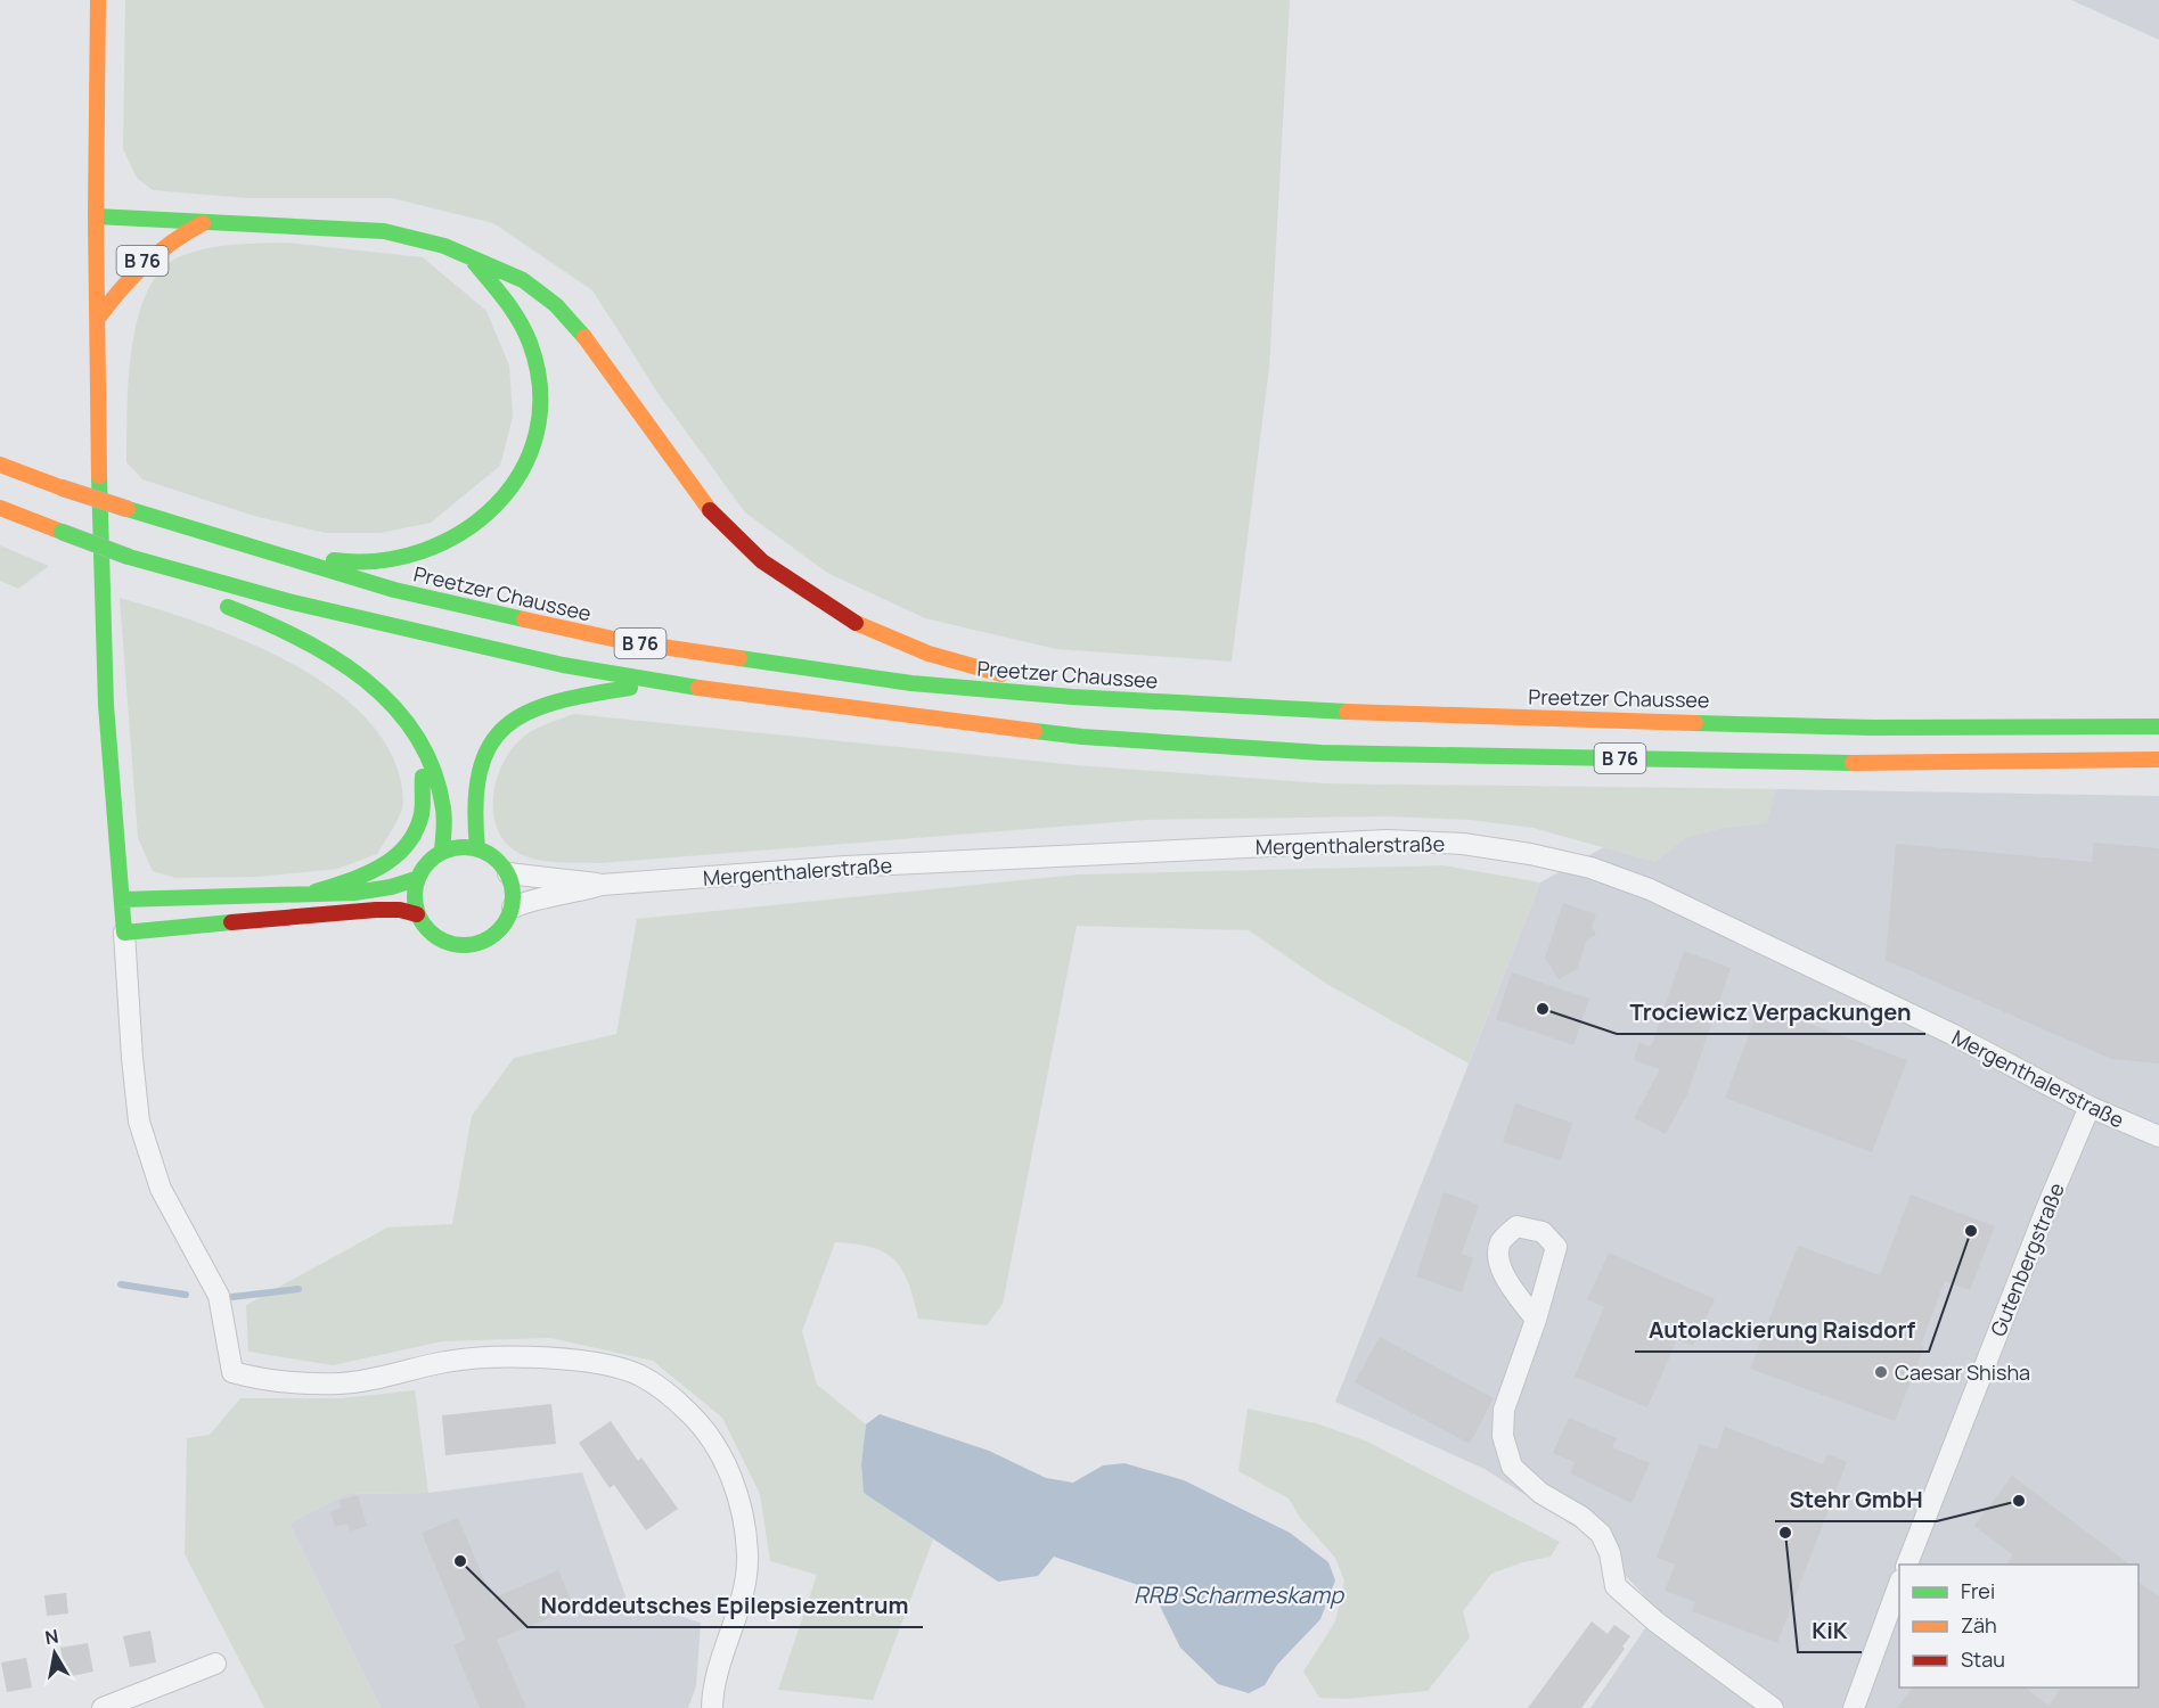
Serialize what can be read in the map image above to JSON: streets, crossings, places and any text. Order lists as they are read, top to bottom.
{
  "streets": {
    "main road": ["B 76", "Preetzer Chaussee"],
    "street": ["Mergenthalerstraße", "Gutenbergstraße"]
  },
  "crossings": [
    ["B 76", "Preetzer Chaussee"],
    ["B 76", "Mergenthalerstraße"],
    ["Mergenthalerstraße", "Gutenbergstraße"]
  ],
  "water": ["RRB Scharmeskamp"],
  "places": [
    "Trociewicz Verpackungen",
    "Autolackierung Raisdorf",
    "Caesar Shisha",
    "Stehr GmbH",
    "KiK",
    "Norddeutsches Epilepsiezentrum"
  ],
  "legend": ["Frei", "Zäh", "Stau"],
  "north": "top"
}
